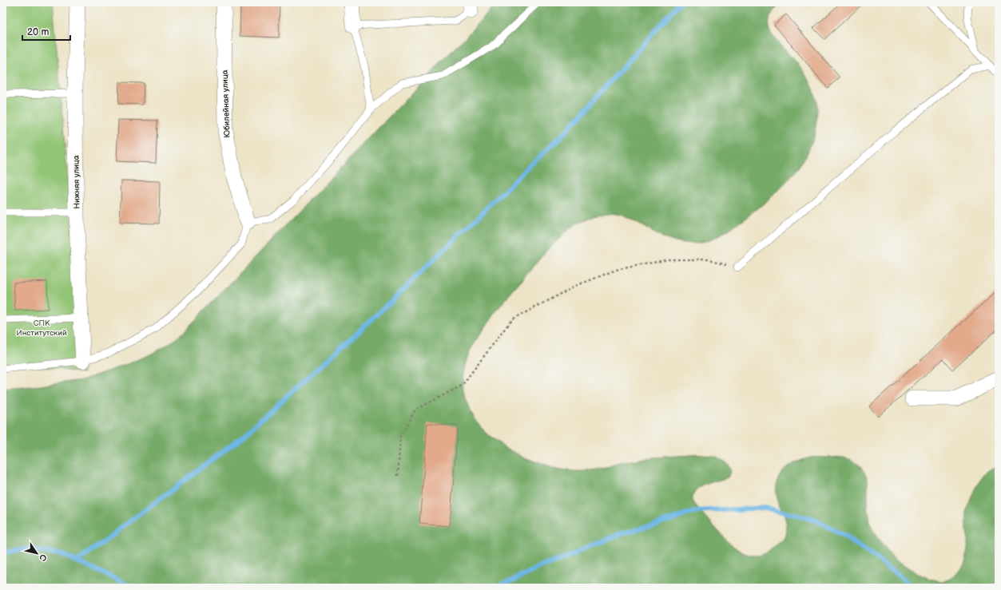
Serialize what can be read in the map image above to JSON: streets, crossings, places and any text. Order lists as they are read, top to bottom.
{
  "streets": {
    "street": ["Юбилейная улица", "Нижняя улица"]
  },
  "parks": ["СПК Институтский"],
  "scale_bar": "20 m",
  "north": "bottom right"
}
